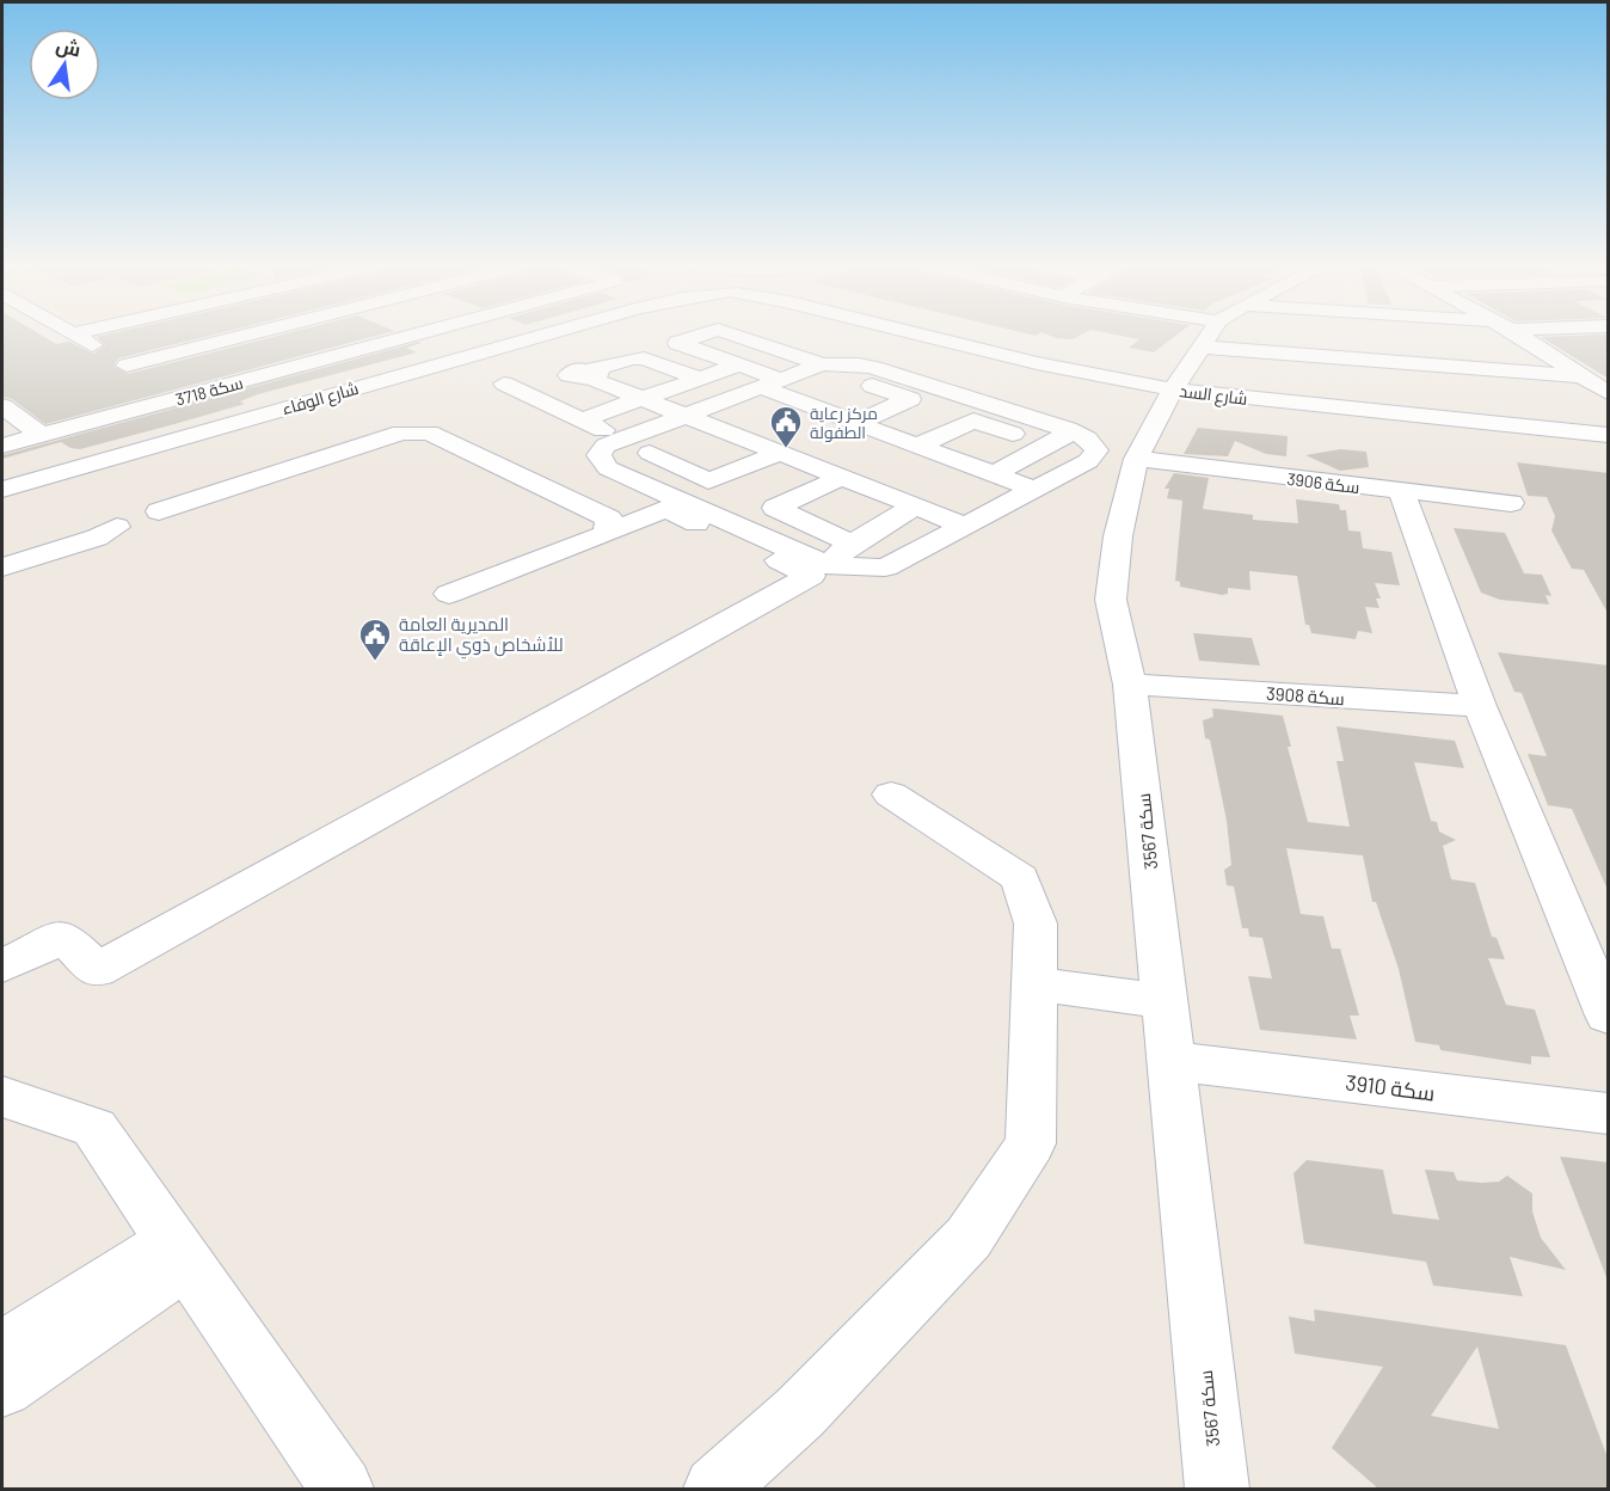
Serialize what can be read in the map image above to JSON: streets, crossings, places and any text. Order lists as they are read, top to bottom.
{
  "streets": {
    "street": [
      "سكة 3718",
      "شارع السد",
      "شارع الوفاء",
      "سكة 3906",
      "سكة 3908",
      "سكة 3567",
      "سكة 3910"
    ]
  },
  "crossings": [
    ["شارع السد", "سكة 3567"],
    ["سكة 3906", "سكة 3567"],
    ["سكة 3908", "سكة 3567"],
    ["سكة 3567", "سكة 3910"]
  ],
  "places": {
    "public building": ["مركز رعاية الطفولة", "المديرية العامة للأشخاص ذوي الإعاقة"]
  },
  "north": "top"
}
